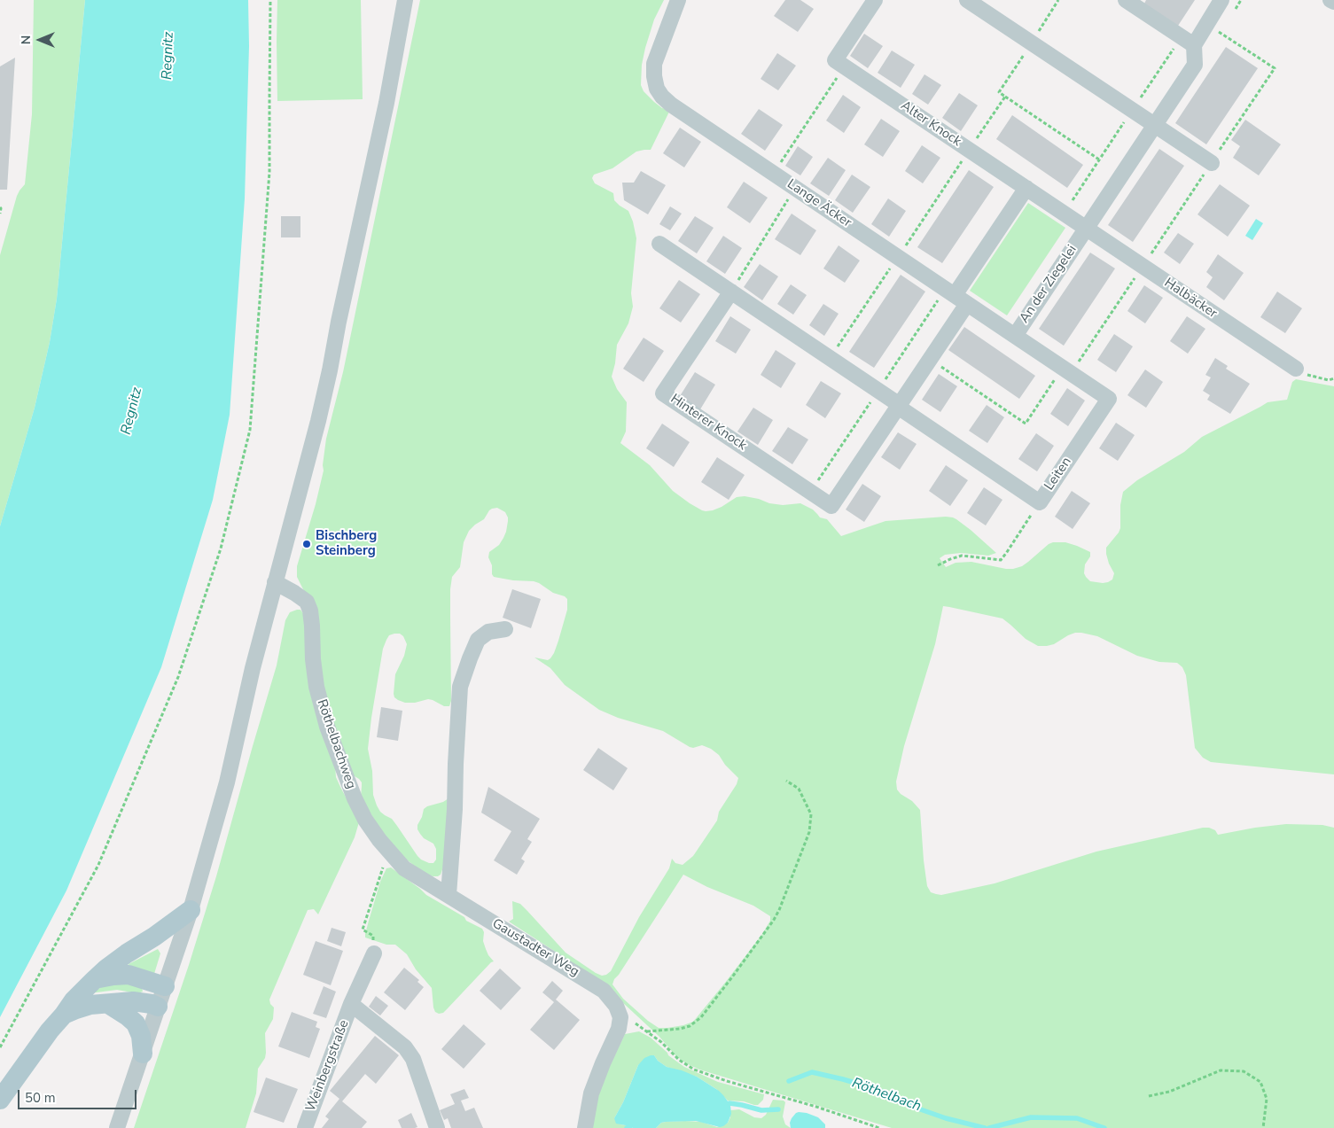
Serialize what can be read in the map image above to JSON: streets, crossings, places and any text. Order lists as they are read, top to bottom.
{
  "streets": {
    "street": [
      "Alter Knock",
      "Lange Äcker",
      "An der Ziegelei",
      "Halbäcker",
      "Hinterer Knock",
      "Leiten",
      "Röthelbachweg",
      "Gaustadter Weg",
      "Weinbergstraße"
    ]
  },
  "crossings": [
    ["Alter Knock", "An der Ziegelei"],
    ["Alter Knock", "Halbäcker"],
    ["Lange Äcker", "An der Ziegelei"],
    ["An der Ziegelei", "Halbäcker"],
    ["An der Ziegelei", "Leiten"],
    ["Hinterer Knock", "Leiten"],
    ["Röthelbachweg", "Gaustadter Weg"]
  ],
  "water": ["Regnitz", "Röthelbach"],
  "places": ["Bischberg Steinberg"],
  "scale_bar": "50 m",
  "north": "left"
}
